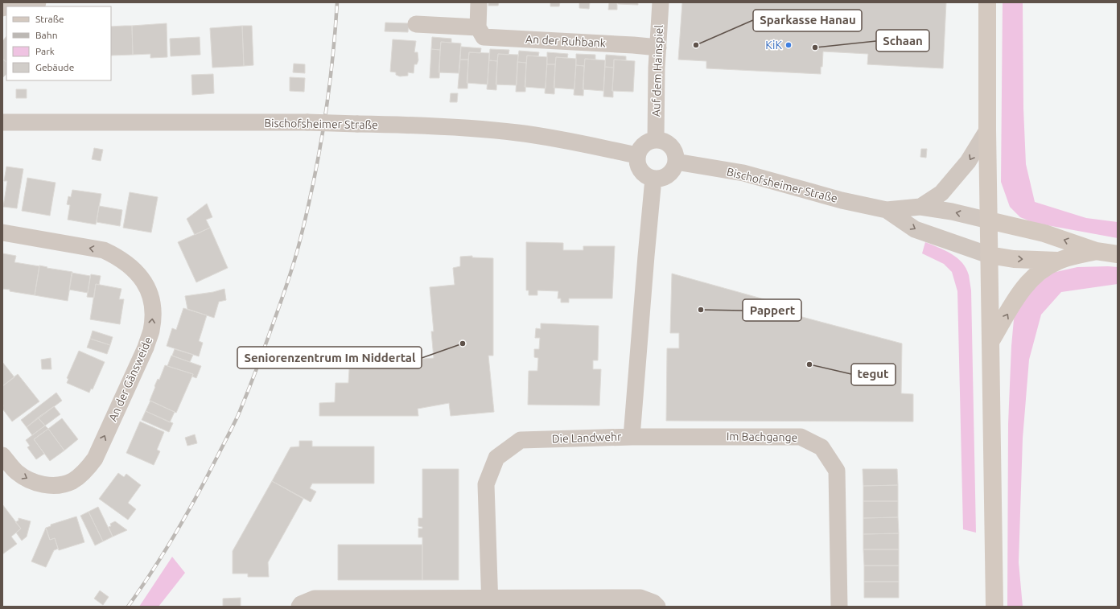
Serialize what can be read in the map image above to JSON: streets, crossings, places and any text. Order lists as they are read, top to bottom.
{
  "streets": {
    "street": [
      "An der Ruhbank",
      "Auf dem Hainspiel",
      "Bischofsheimer Straße",
      "An der Gänsweide",
      "Im Bachgange",
      "Die Landwehr"
    ]
  },
  "crossings": [
    ["An der Ruhbank", "Auf dem Hainspiel"],
    ["Auf dem Hainspiel", "Bischofsheimer Straße"],
    ["Auf dem Hainspiel", "Die Landwehr"],
    ["Bischofsheimer Straße", "Die Landwehr"],
    ["Im Bachgange", "Die Landwehr"]
  ],
  "places": [
    "Sparkasse Hanau",
    "KiK",
    "Schaan",
    "Pappert",
    "Seniorenzentrum Im Niddertal",
    "tegut"
  ],
  "legend": [
    "Straße",
    "Bahn",
    "Park",
    "Gebäude"
  ]
}
